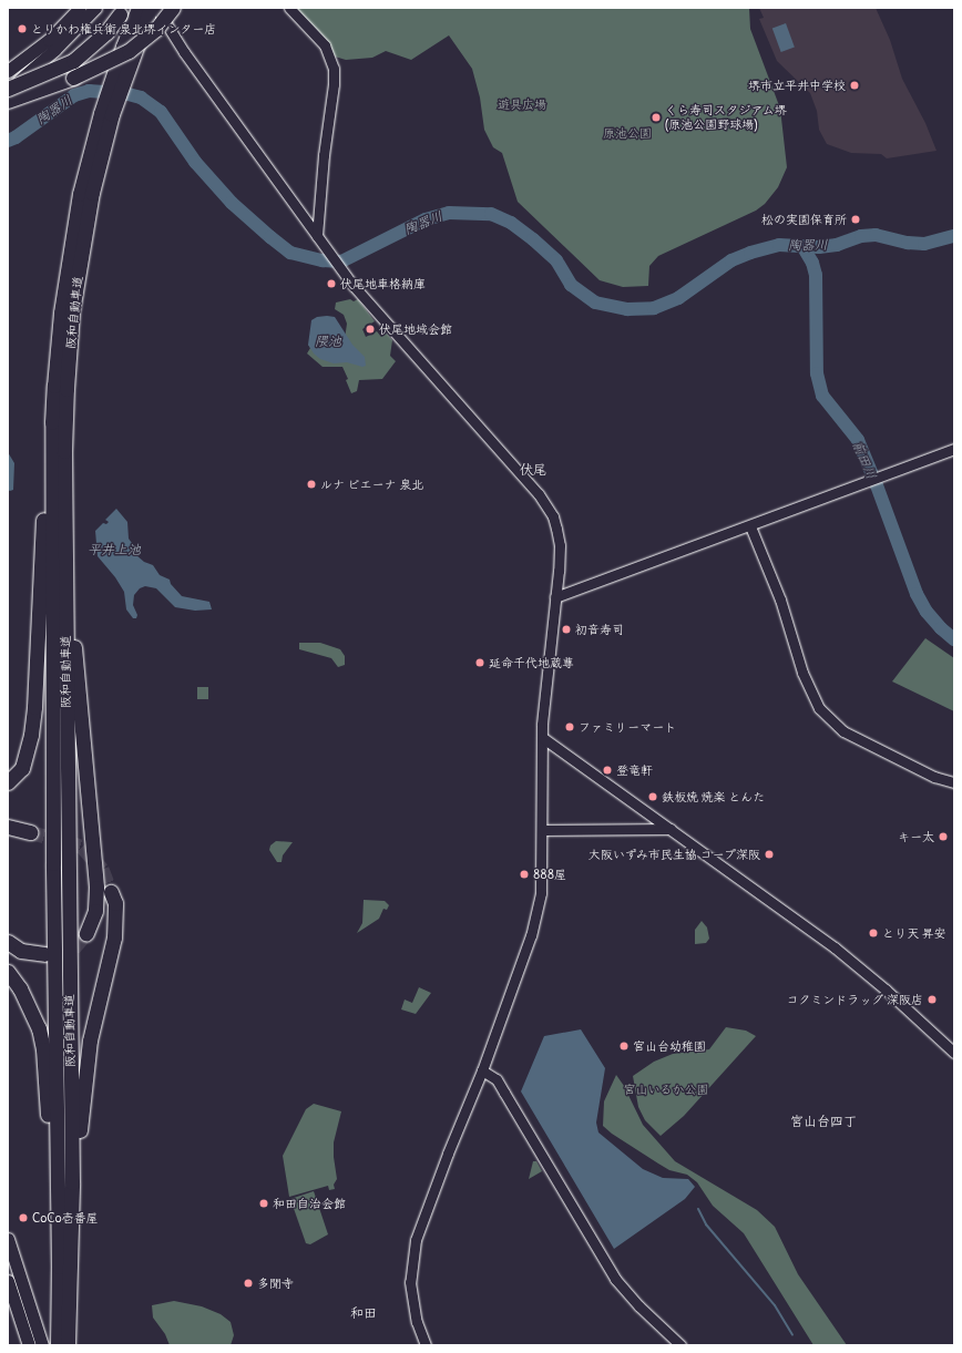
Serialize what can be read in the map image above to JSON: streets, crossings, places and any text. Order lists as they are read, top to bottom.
{
  "streets": {
    "highway": ["阪和自動車道"]
  },
  "districts": ["伏尾", "宮山台四丁", "和田"],
  "water": [
    "陶器川",
    "隈池",
    "前田川",
    "平井上池"
  ],
  "parks": ["遊具広場", "原池公園", "宮山いるか公園"],
  "places": [
    "とりかわ権兵衛 泉北堺インター店",
    "堺市立平井中学校",
    "くら寿司スタジアム堺 (原池公園野球場)",
    "松の実園保育所",
    "伏尾地車格納庫",
    "伏尾地域会館",
    "ルナ ピエーナ 泉北",
    "初音寿司",
    "延命千代地蔵尊",
    "ファミリーマート",
    "登竜軒",
    "鉄板焼 焼楽 とんた",
    "キー太",
    "大阪いずみ市民生協 コープ深阪",
    "888屋",
    "とり天 昇安",
    "コクミンドラッグ 深阪店",
    "宮山台幼稚園",
    "和田自治会館",
    "CoCo壱番屋",
    "多聞寺"
  ]
}
